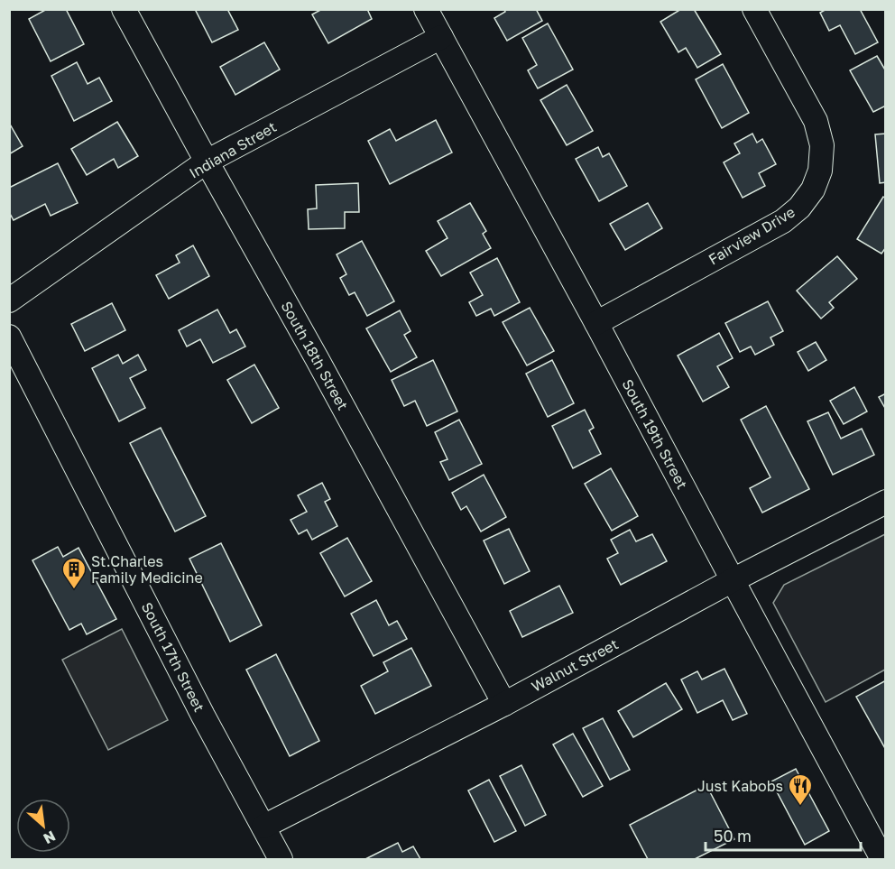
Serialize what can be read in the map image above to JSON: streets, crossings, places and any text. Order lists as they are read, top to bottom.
{
  "streets": {
    "street": [
      "Indiana Street",
      "Fairview Drive",
      "South 18th Street",
      "South 19th Street",
      "South 17th Street",
      "Walnut Street"
    ]
  },
  "crossings": [
    ["Indiana Street", "South 18th Street"],
    ["Indiana Street", "South 19th Street"],
    ["Fairview Drive", "South 19th Street"],
    ["South 18th Street", "Walnut Street"],
    ["South 19th Street", "Walnut Street"],
    ["South 17th Street", "Walnut Street"]
  ],
  "places": {
    "building": ["St.Charles Family Medicine"],
    "restaurant": ["Just Kabobs"]
  },
  "scale_bar": "50 m",
  "north": "bottom right"
}
